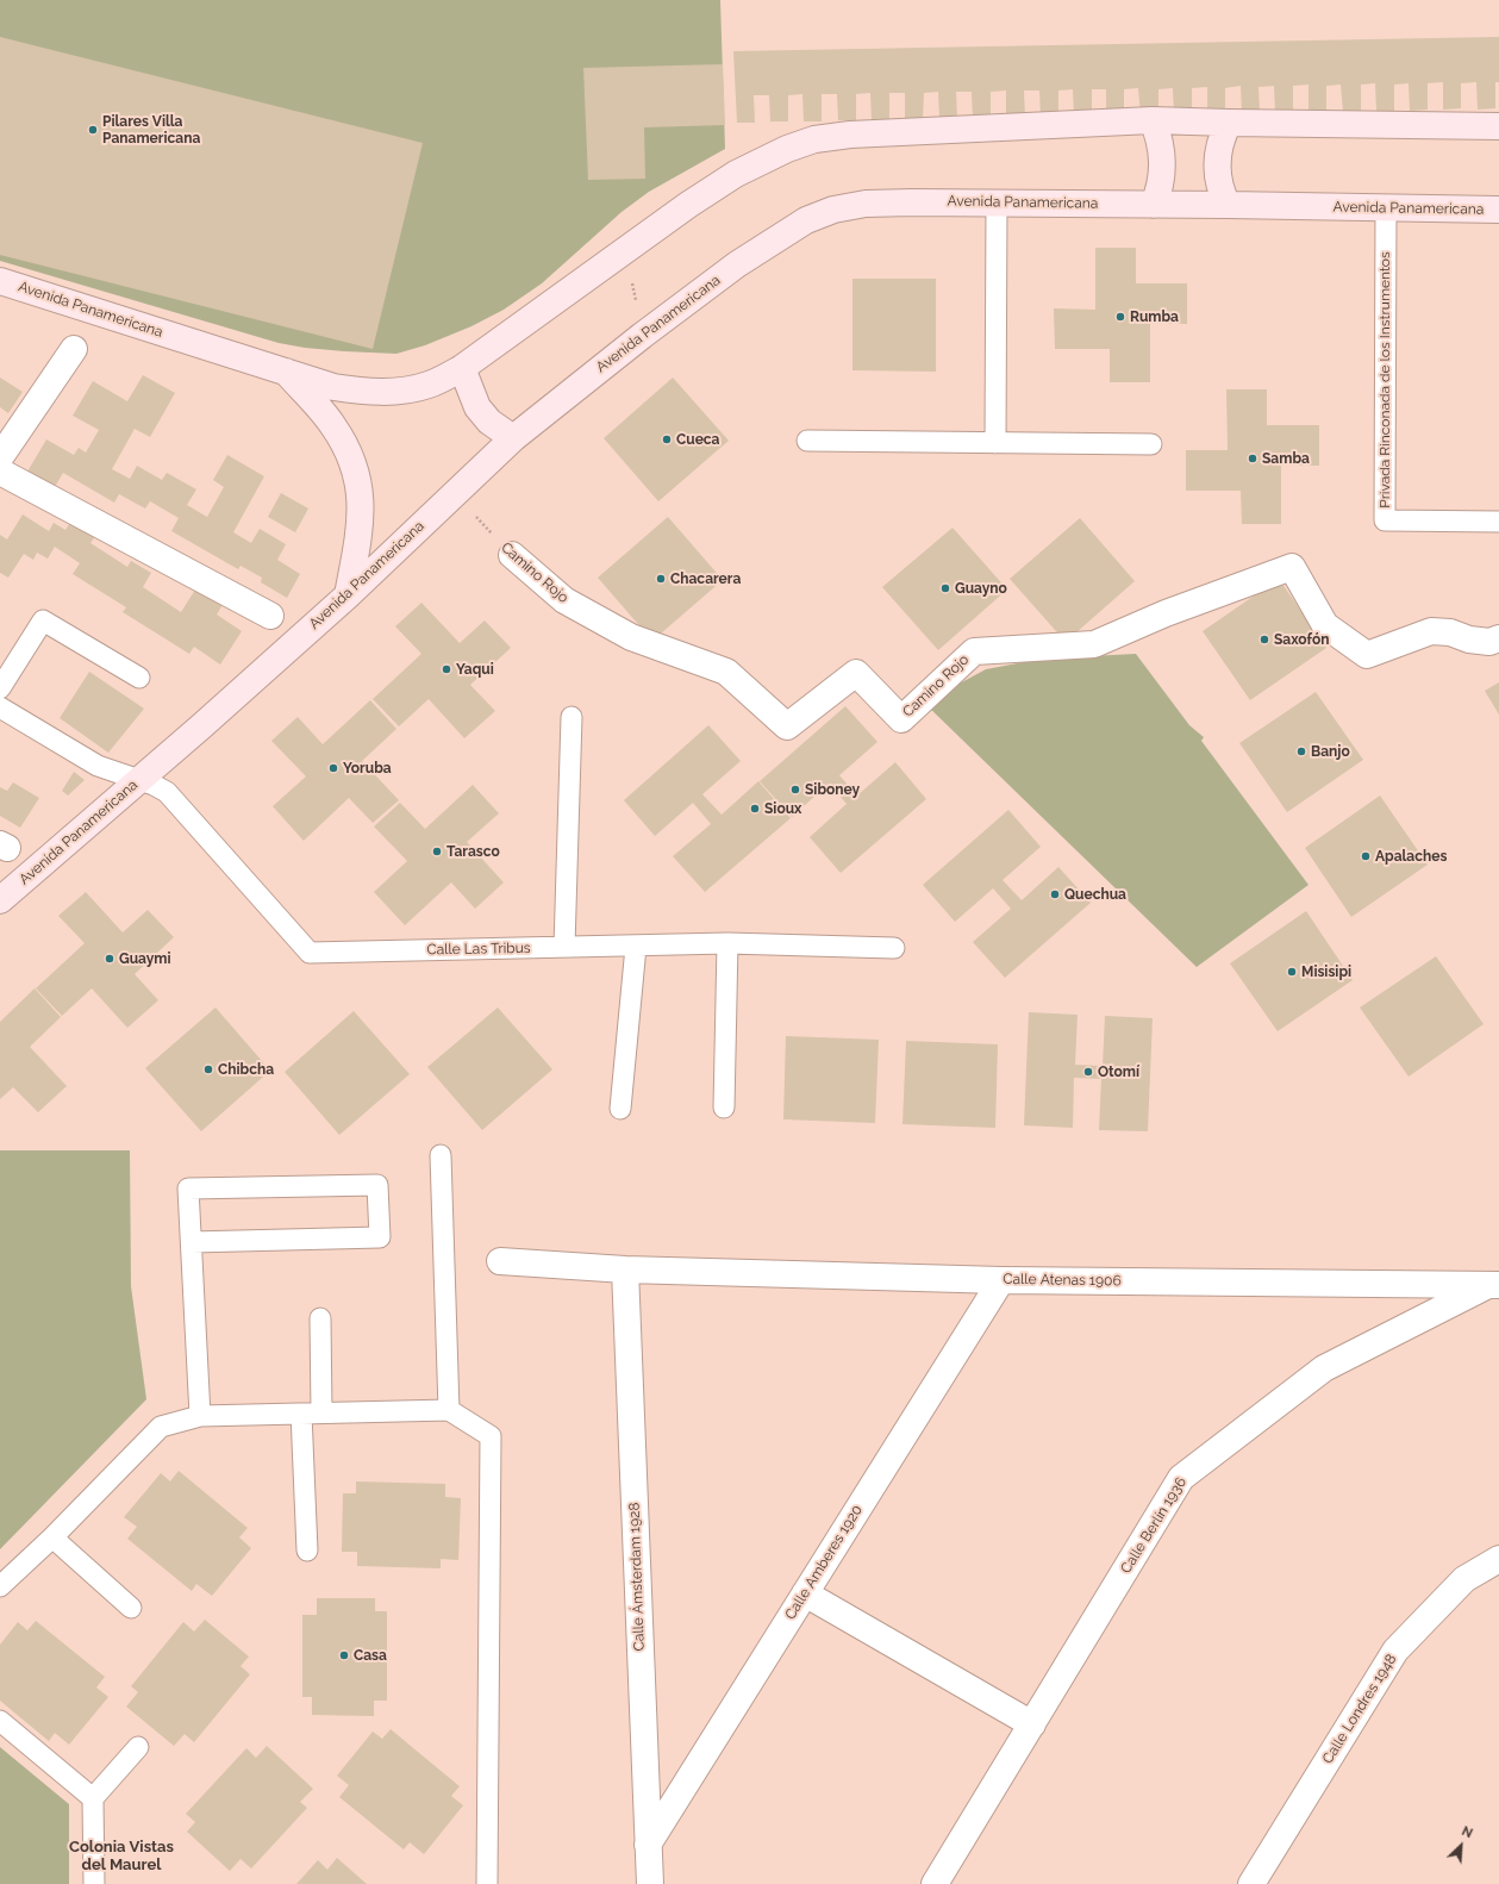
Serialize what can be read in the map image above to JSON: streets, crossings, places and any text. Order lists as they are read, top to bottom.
{
  "streets": {
    "street": [
      "Avenida Panamericana",
      "Camino Rojo",
      "Calle Atenas 1906",
      "Calle Berlín 1936",
      "Calle Amberes 1920",
      "Calle Ámsterdam 1928",
      "Calle Londres 1948"
    ],
    "lane": ["Privada Rinconada de los Instrumentos", "Calle Las Tribus"]
  },
  "crossings": [
    ["Avenida Panamericana", "Privada Rinconada de los Instrumentos"],
    ["Avenida Panamericana", "Camino Rojo"],
    ["Avenida Panamericana", "Calle Las Tribus"],
    ["Calle Atenas 1906", "Calle Berlín 1936"],
    ["Calle Atenas 1906", "Calle Amberes 1920"],
    ["Calle Atenas 1906", "Calle Ámsterdam 1928"],
    ["Calle Amberes 1920", "Calle Ámsterdam 1928"]
  ],
  "districts": ["Colonia Vistas del Maurel"],
  "places": [
    "Pilares Villa Panamericana",
    "Rumba",
    "Cueca",
    "Samba",
    "Chacarera",
    "Guayno",
    "Saxofón",
    "Yaqui",
    "Banjo",
    "Yoruba",
    "Siboney",
    "Sioux",
    "Tarasco",
    "Apalaches",
    "Quechua",
    "Guaymi",
    "Misisipi",
    "Chibcha",
    "Otomí",
    "Casa"
  ],
  "north": "top right"
}
